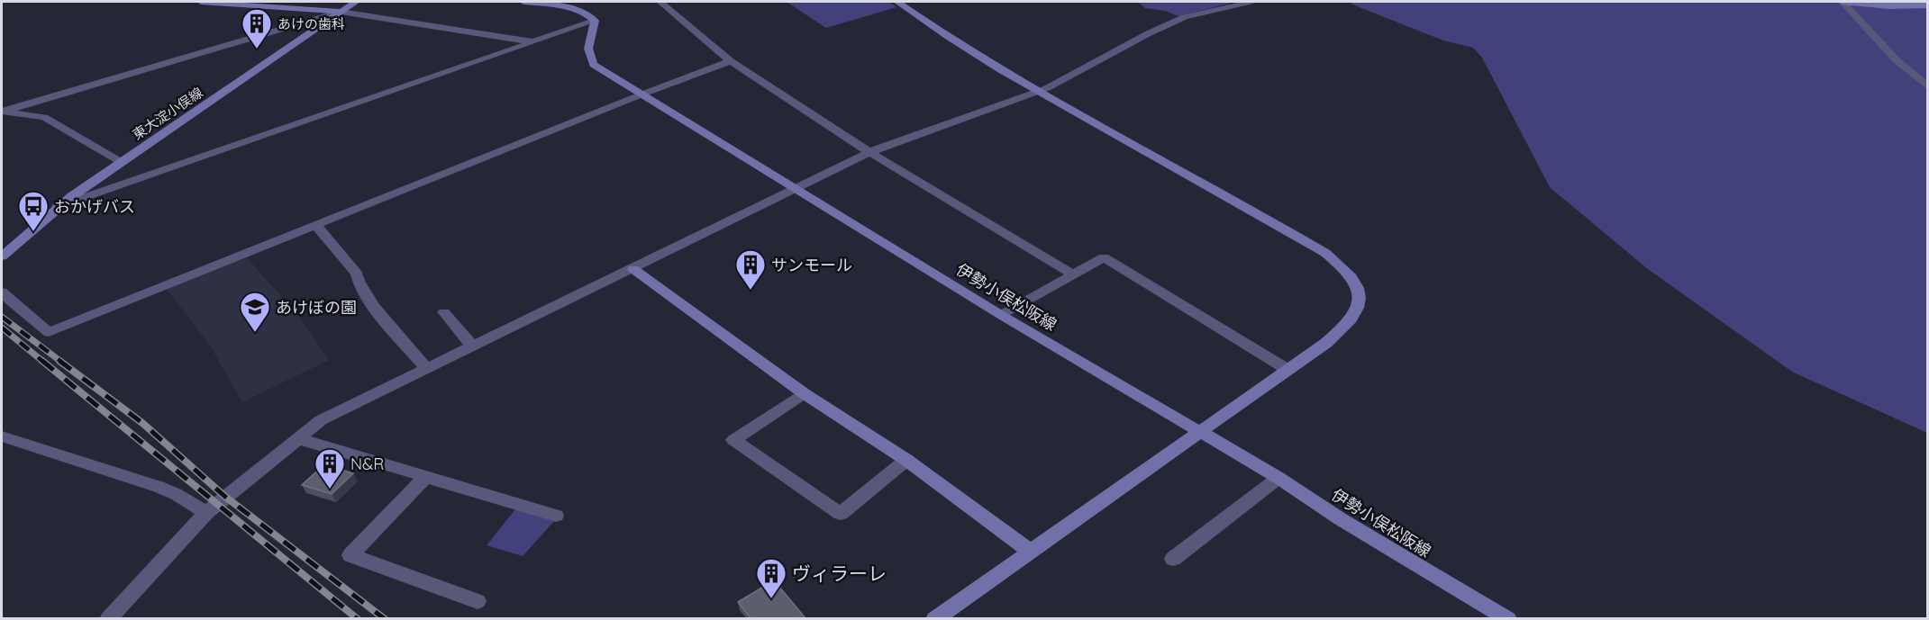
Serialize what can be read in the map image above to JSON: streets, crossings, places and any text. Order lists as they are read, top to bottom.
{
  "streets": {
    "street": ["東大淀小俣線", "伊勢小俣松阪線"]
  },
  "places": {
    "building": [
      "あけの歯科",
      "サンモール",
      "N&R",
      "ヴィラーレ"
    ],
    "bus stop": ["おかげバス"],
    "school or university": ["あけぼの園"]
  }
}
